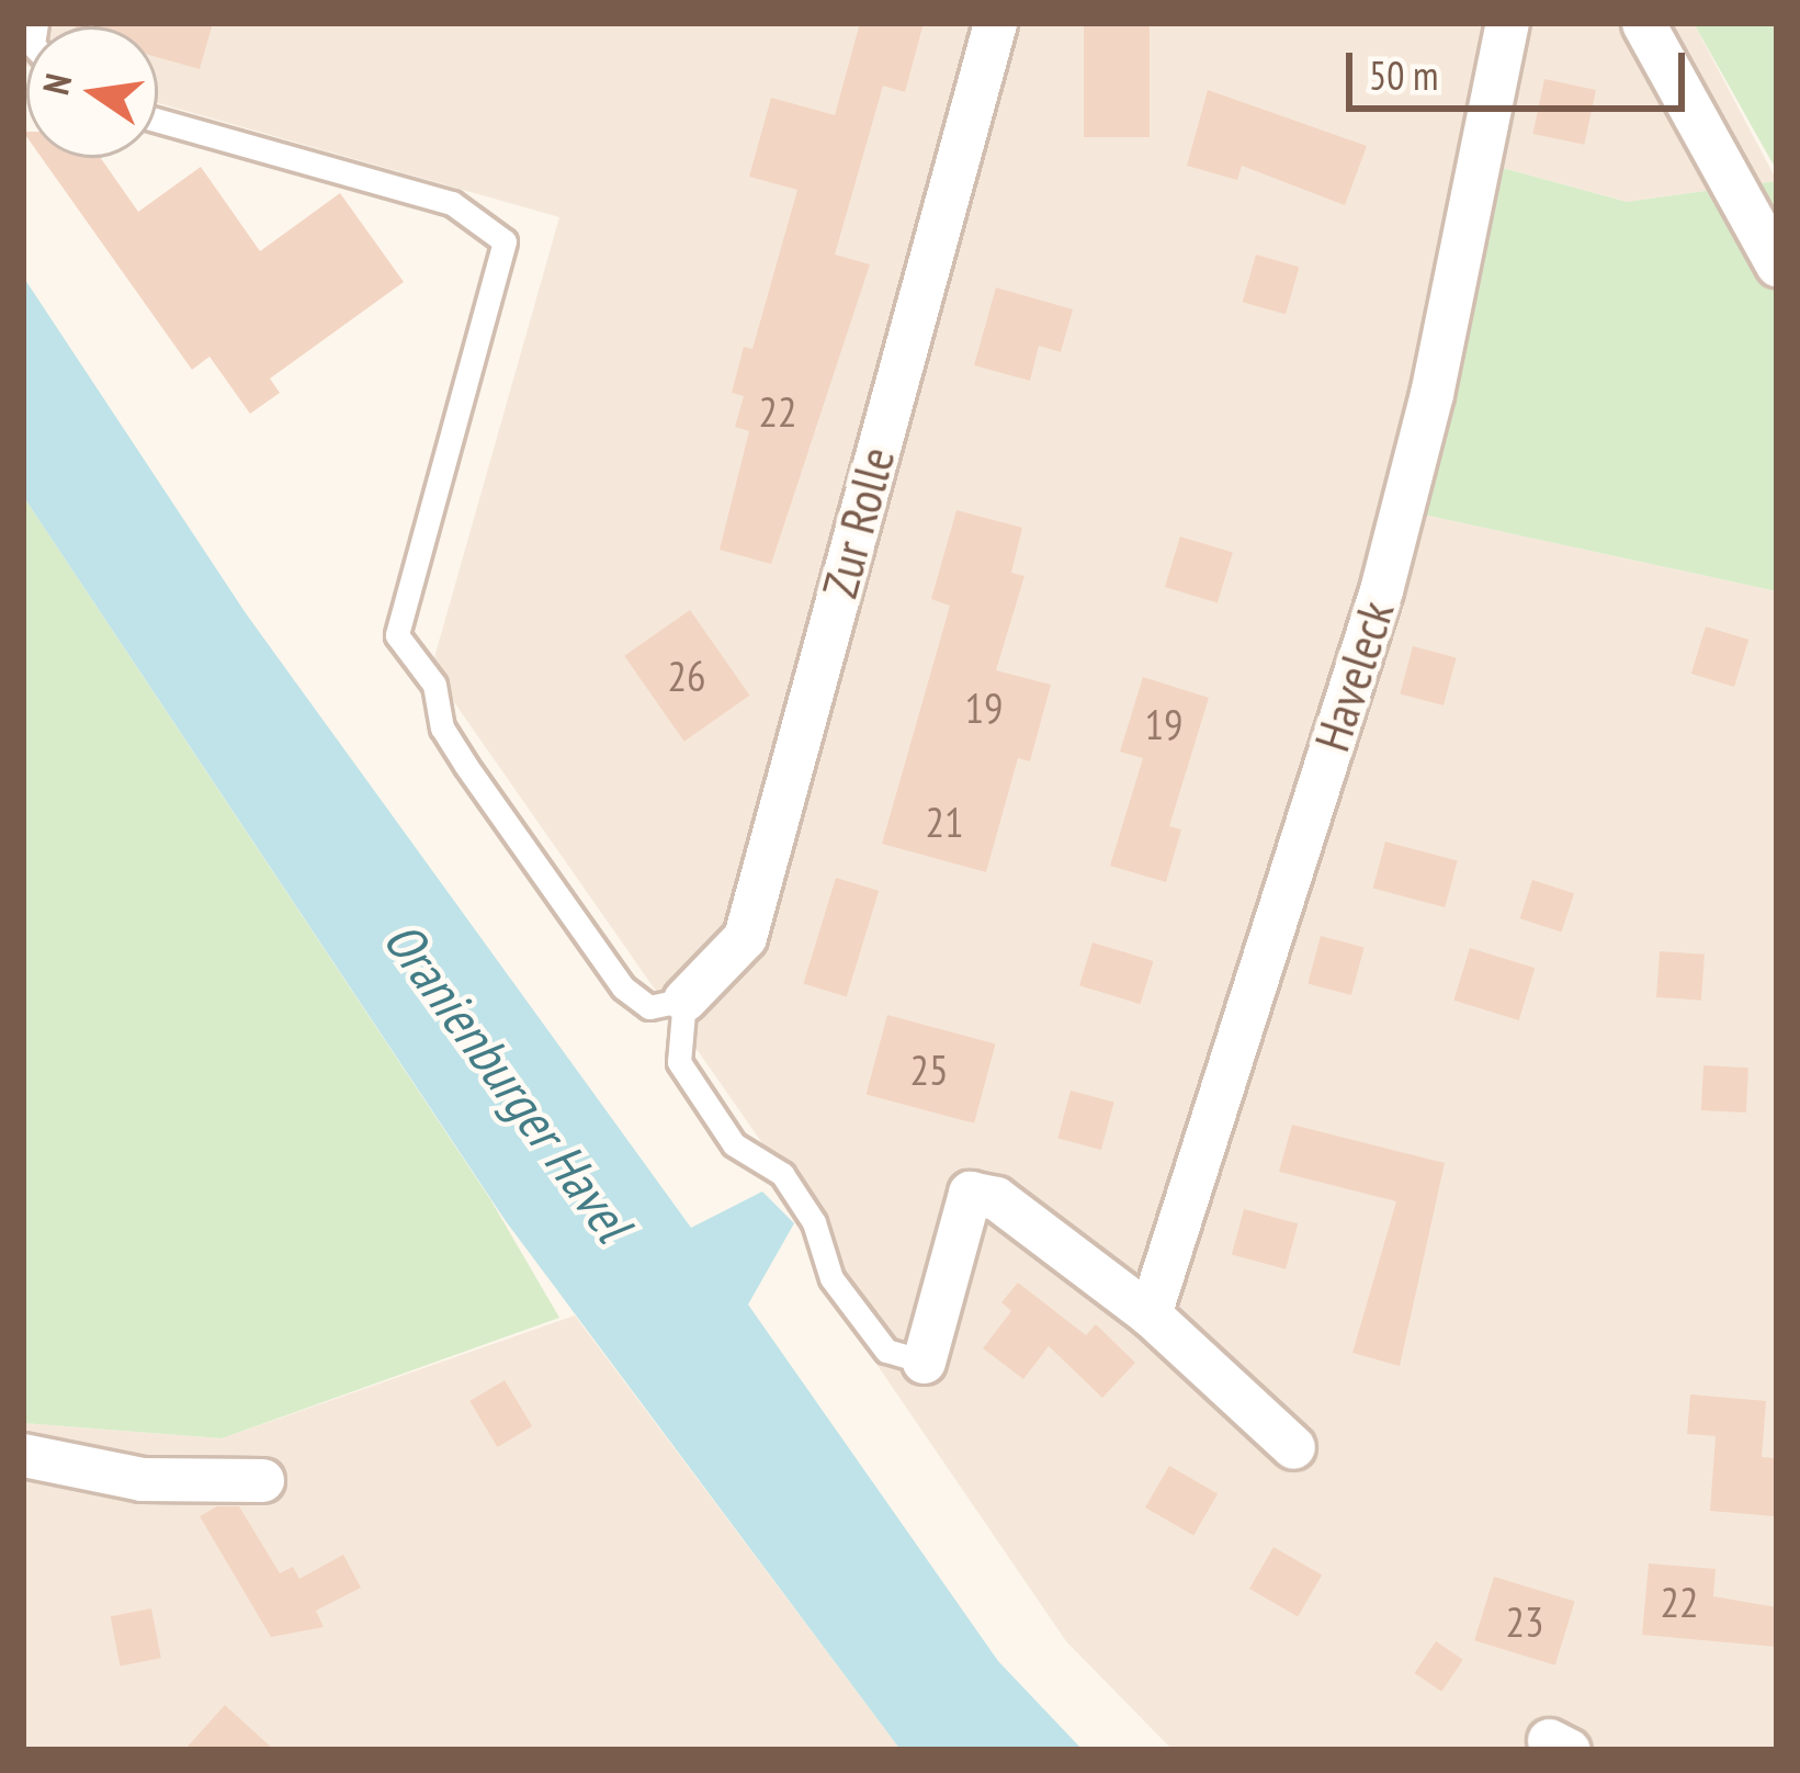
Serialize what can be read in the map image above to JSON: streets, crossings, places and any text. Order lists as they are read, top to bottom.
{
  "streets": {
    "street": ["Zur Rolle", "Haveleck"]
  },
  "water": ["Oranienburger Havel"],
  "house_numbers": [
    "22",
    "26",
    "19",
    "19",
    "21",
    "25",
    "22",
    "23"
  ],
  "scale_bar": "50 m",
  "north": "left"
}
